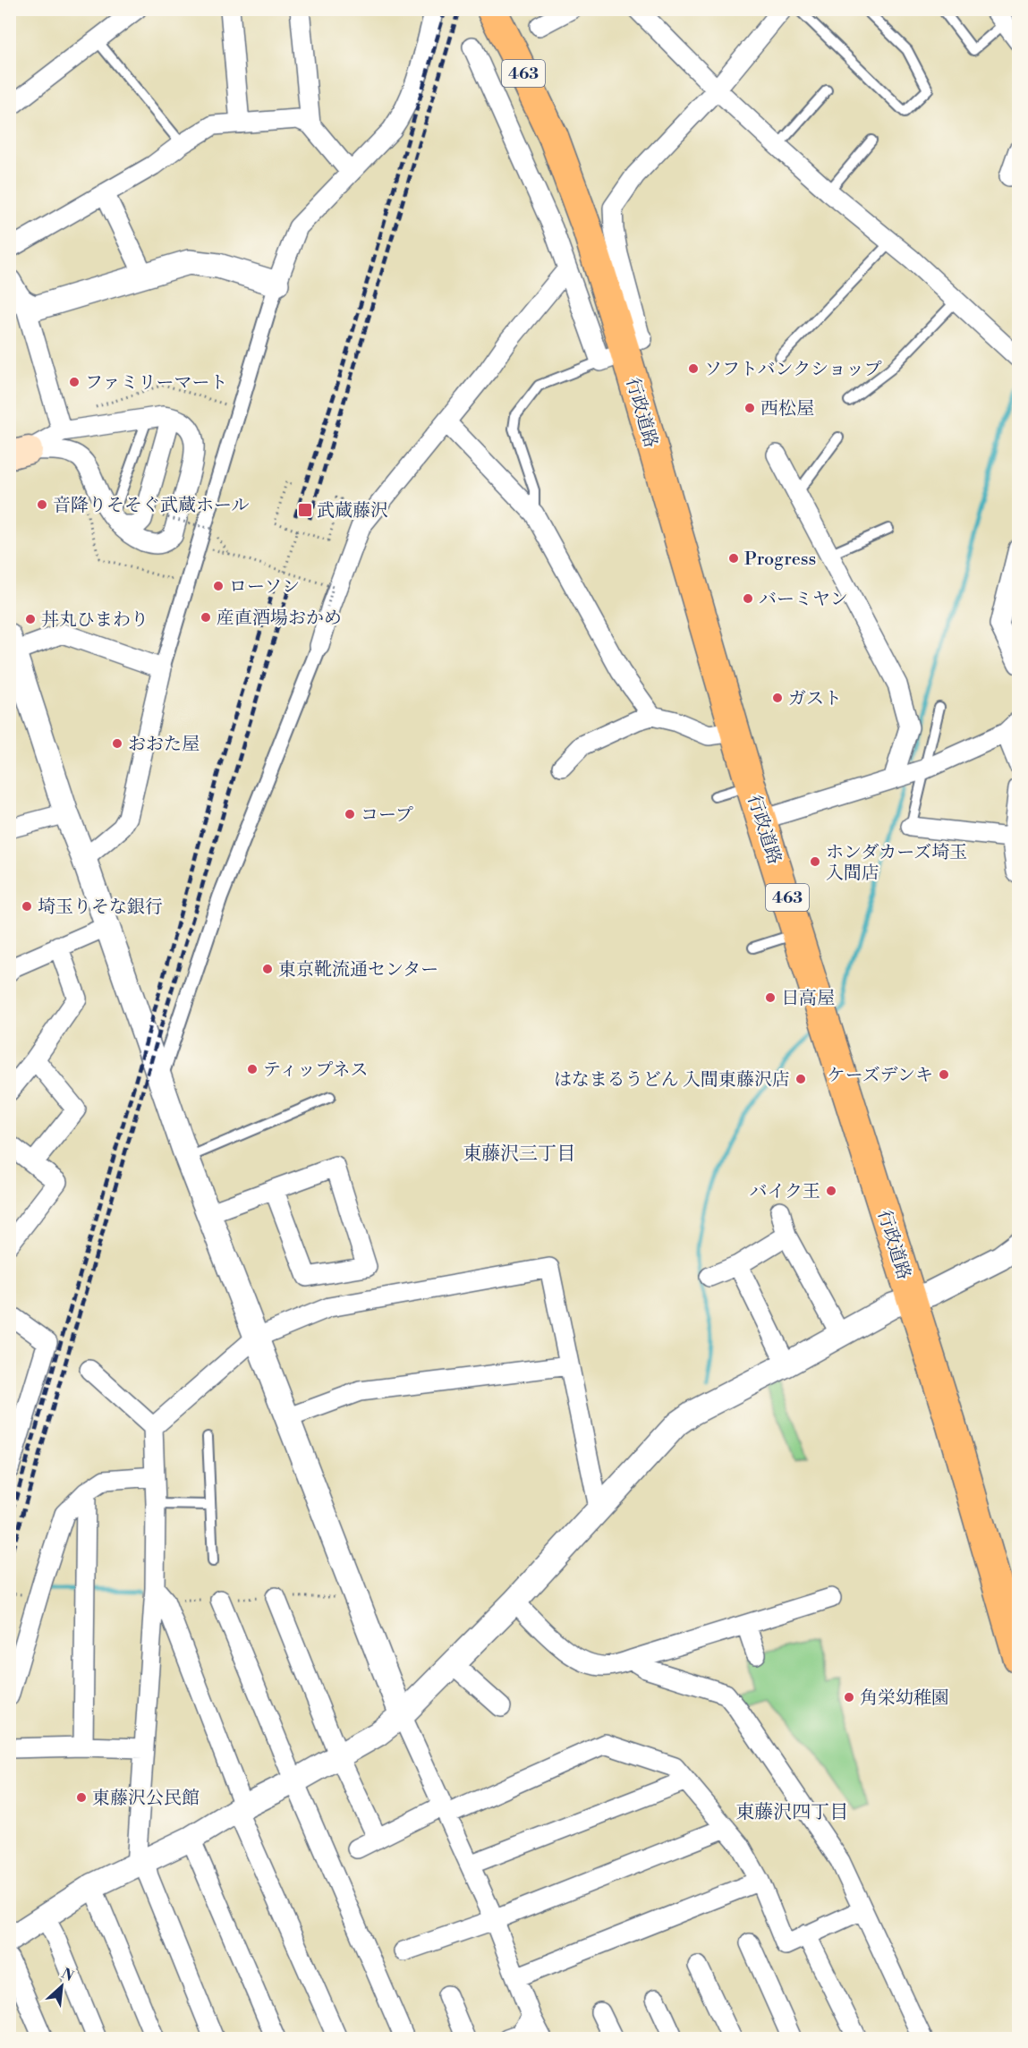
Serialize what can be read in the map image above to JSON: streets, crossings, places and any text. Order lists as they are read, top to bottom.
{
  "streets": {
    "highway": ["463", "行政道路"]
  },
  "districts": ["東藤沢三丁目", "東藤沢四丁目"],
  "places": {
    "other": [
      "ソフトバンクショップ",
      "ファミリーマート",
      "西松屋",
      "音降りそそぐ武蔵ホール",
      "Progress",
      "ローソン",
      "バーミヤン",
      "産直酒場おかめ",
      "丼丸ひまわり",
      "ガスト",
      "おおた屋",
      "コープ",
      "ホンダカーズ埼玉 入間店",
      "埼玉りそな銀行",
      "東京靴流通センター",
      "日高屋",
      "ティップネス",
      "ケーズデンキ",
      "はなまるうどん 入間東藤沢店",
      "バイク王",
      "角栄幼稚園",
      "東藤沢公民館"
    ],
    "transit": ["武蔵藤沢"]
  },
  "north": "top right"
}
